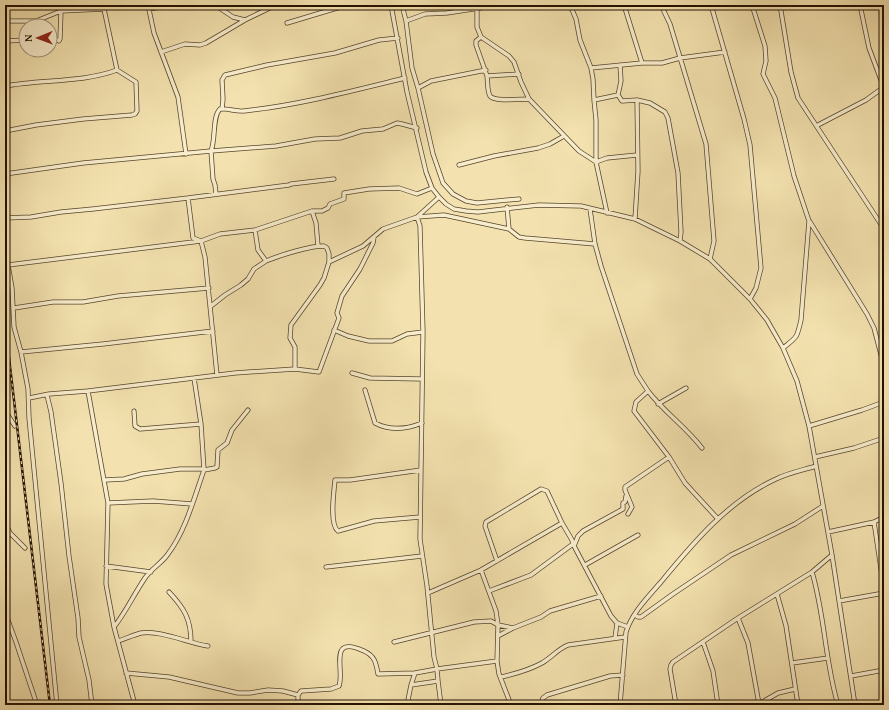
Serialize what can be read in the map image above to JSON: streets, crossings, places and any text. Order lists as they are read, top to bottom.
{
  "north": "left"
}
